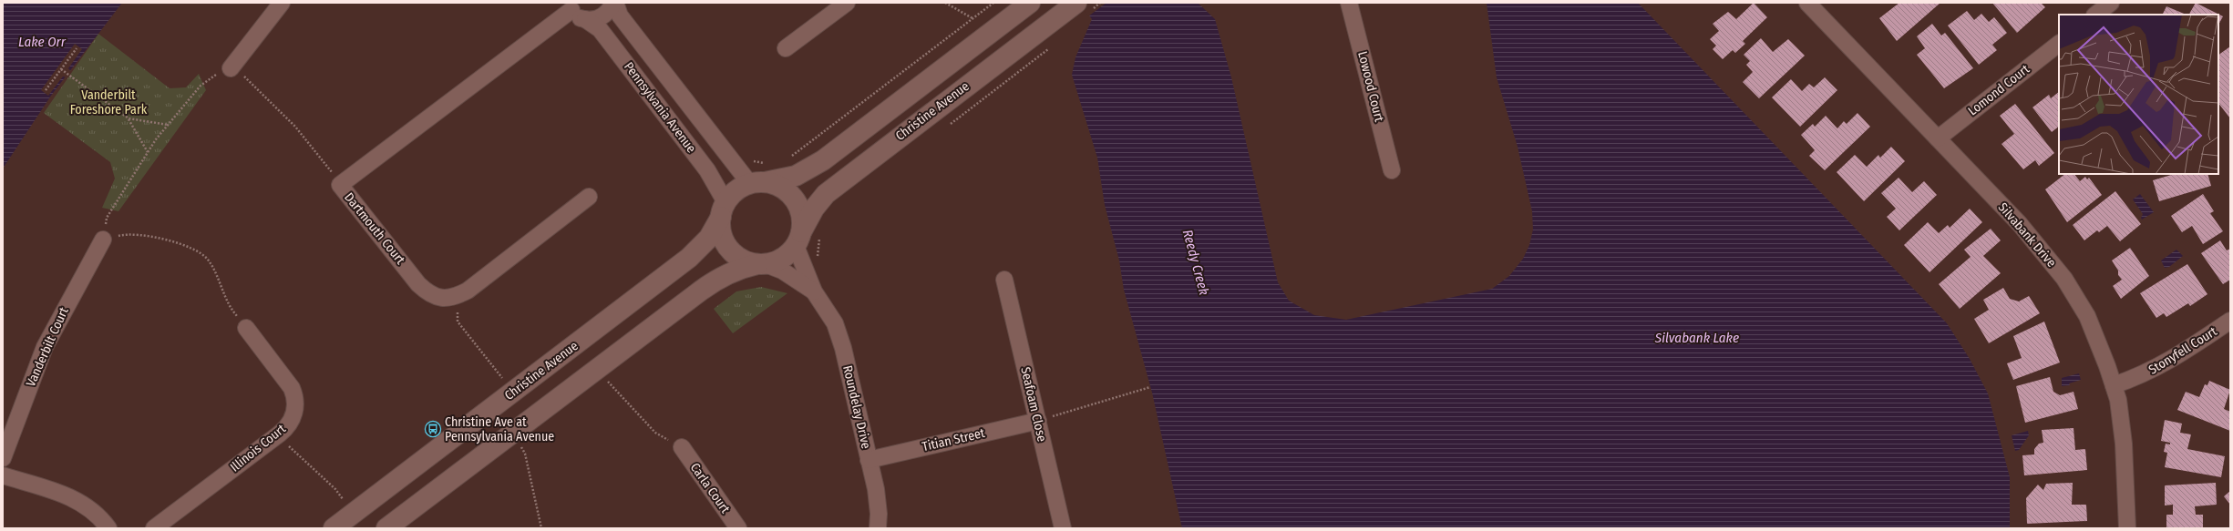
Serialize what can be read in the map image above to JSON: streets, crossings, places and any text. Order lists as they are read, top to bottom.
{
  "streets": {
    "main road": ["Christine Avenue"],
    "street": [
      "Lowood Court",
      "Lomond Court",
      "Pennsylvania Avenue",
      "Dartmouth Court",
      "Silvabank Drive",
      "Vanderbilt Court",
      "Stonyfell Court",
      "Seafoam Close",
      "Roundelay Drive",
      "Titian Street",
      "Illinois Court",
      "Carla Court"
    ]
  },
  "crossings": [
    ["Lomond Court", "Silvabank Drive"],
    ["Pennsylvania Avenue", "Christine Avenue"],
    ["Pennsylvania Avenue", "Dartmouth Court"],
    ["Pennsylvania Avenue", "Roundelay Drive"],
    ["Christine Avenue", "Roundelay Drive"],
    ["Silvabank Drive", "Stonyfell Court"],
    ["Seafoam Close", "Titian Street"],
    ["Roundelay Drive", "Titian Street"]
  ],
  "water": ["Lake Orr", "Reedy Creek", "Silvabank Lake"],
  "parks": ["Vanderbilt Foreshore Park"],
  "places": {
    "bus stop": ["Christine Ave at Pennsylvania Avenue"]
  }
}
